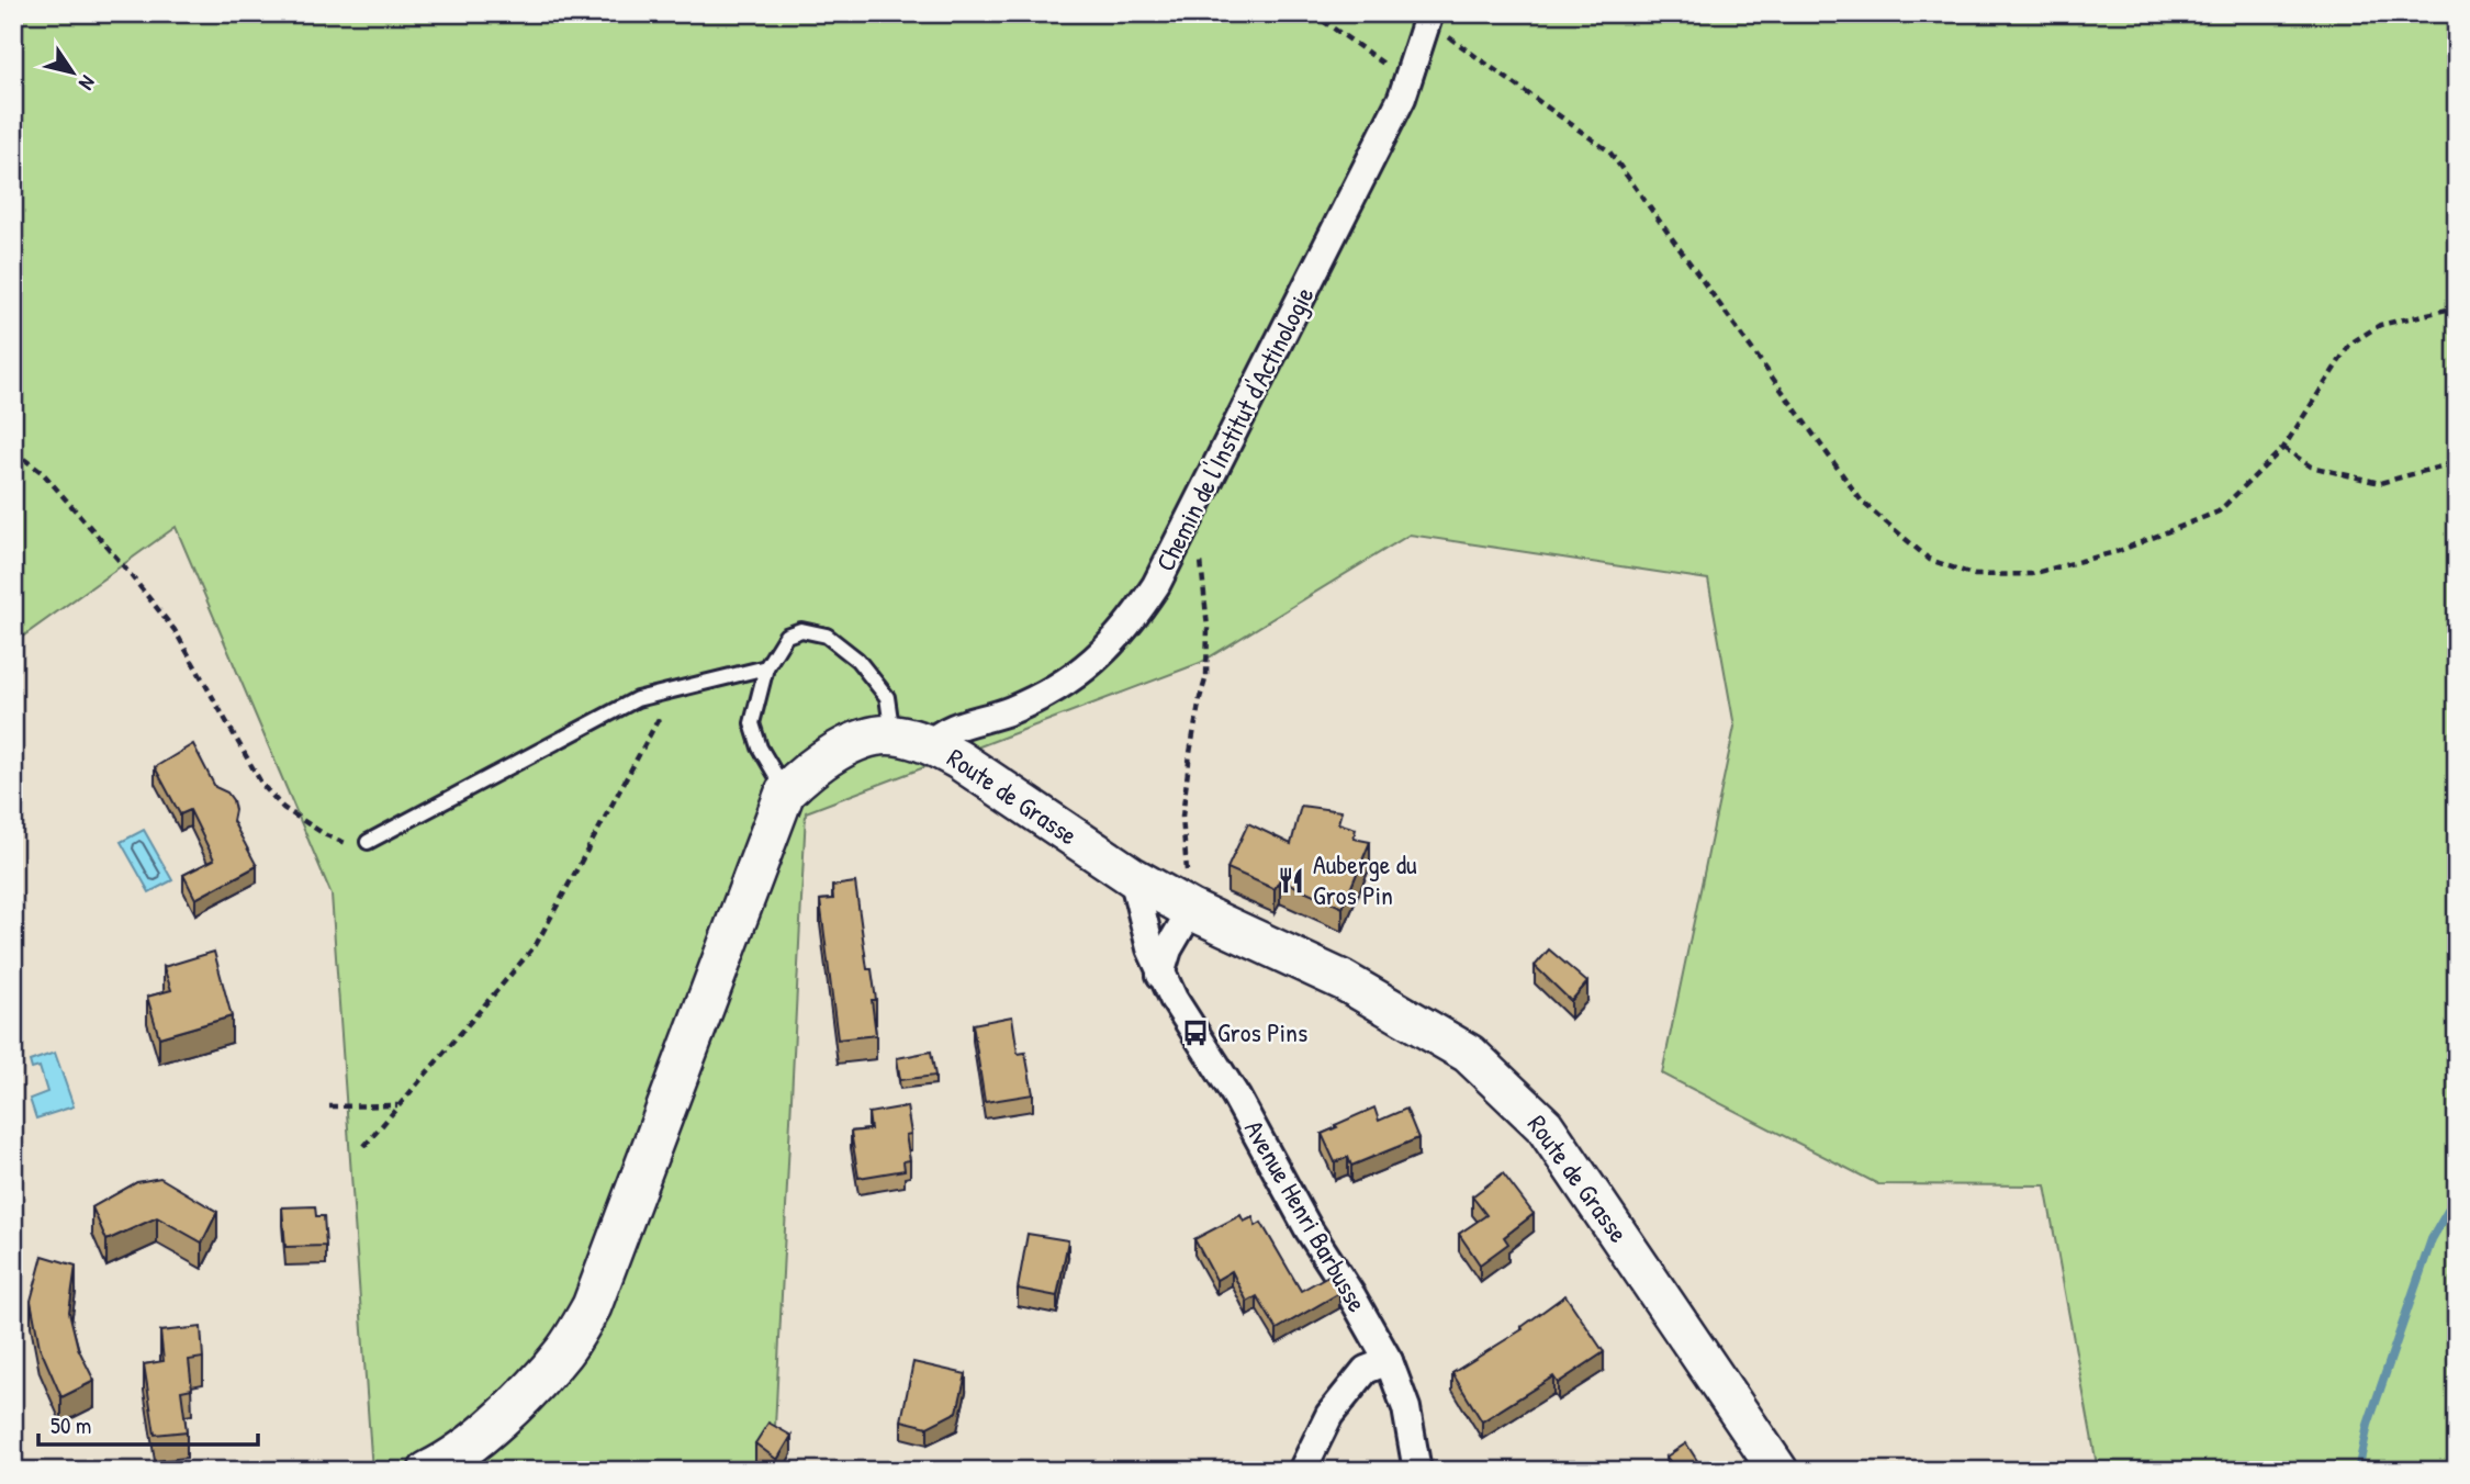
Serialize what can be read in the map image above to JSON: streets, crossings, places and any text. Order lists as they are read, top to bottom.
{
  "streets": {
    "main road": ["Route de Grasse"],
    "street": ["Chemin de l'Institut d'Actinologie", "Avenue Henri Barbusse"]
  },
  "crossings": [
    ["Chemin de l'Institut d'Actinologie", "Route de Grasse"],
    ["Route de Grasse", "Avenue Henri Barbusse"]
  ],
  "places": {
    "restaurant": ["Auberge du Gros Pin"],
    "bus stop": ["Gros Pins"]
  },
  "scale_bar": "50 m",
  "north": "bottom right"
}
